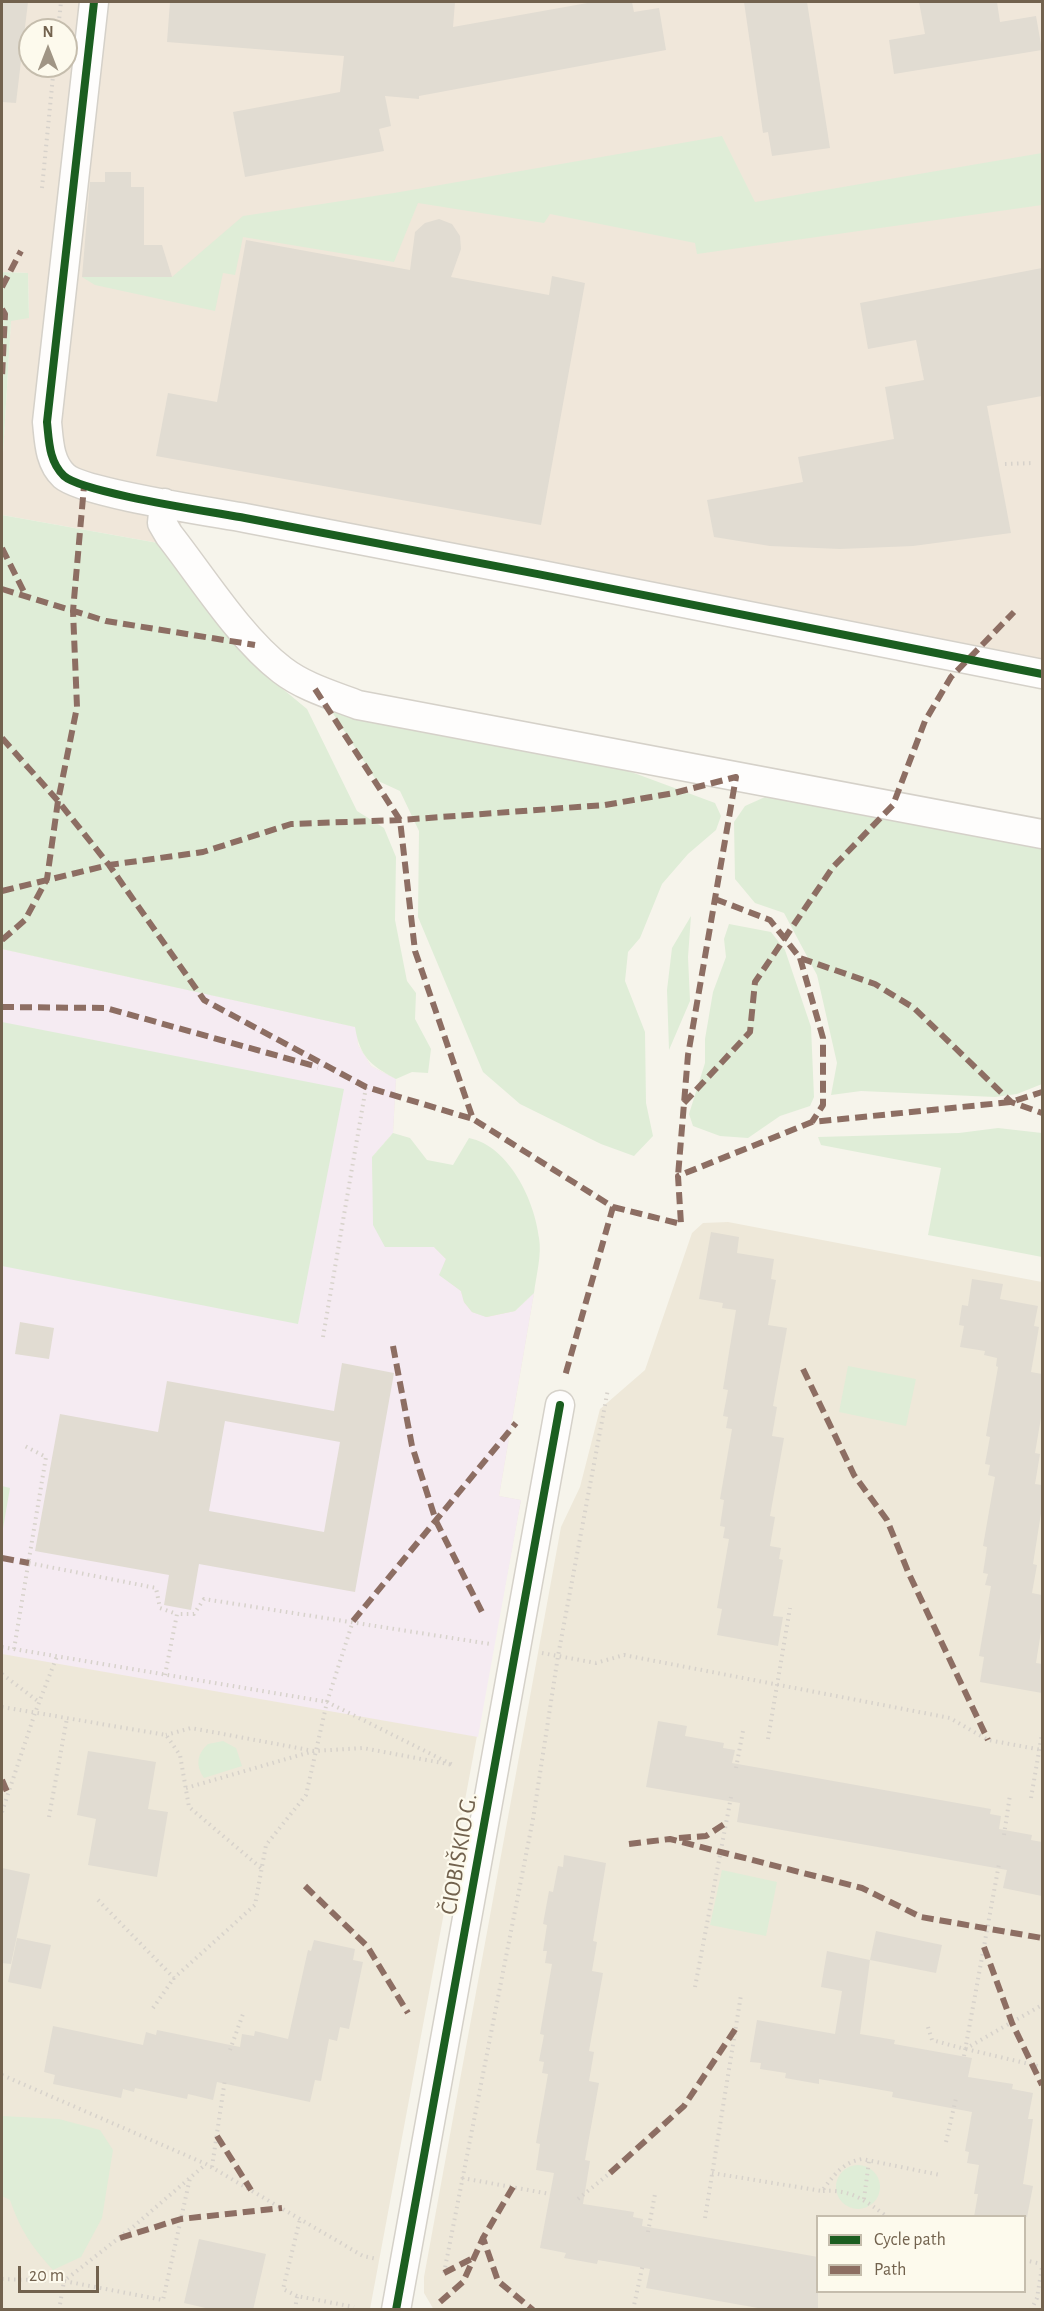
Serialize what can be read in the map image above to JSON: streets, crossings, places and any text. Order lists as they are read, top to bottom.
{
  "streets": {
    "street": ["ČIOBIŠKIO G."]
  },
  "legend": ["Cycle path", "Path"],
  "scale_bar": "20 m",
  "north": "top"
}
